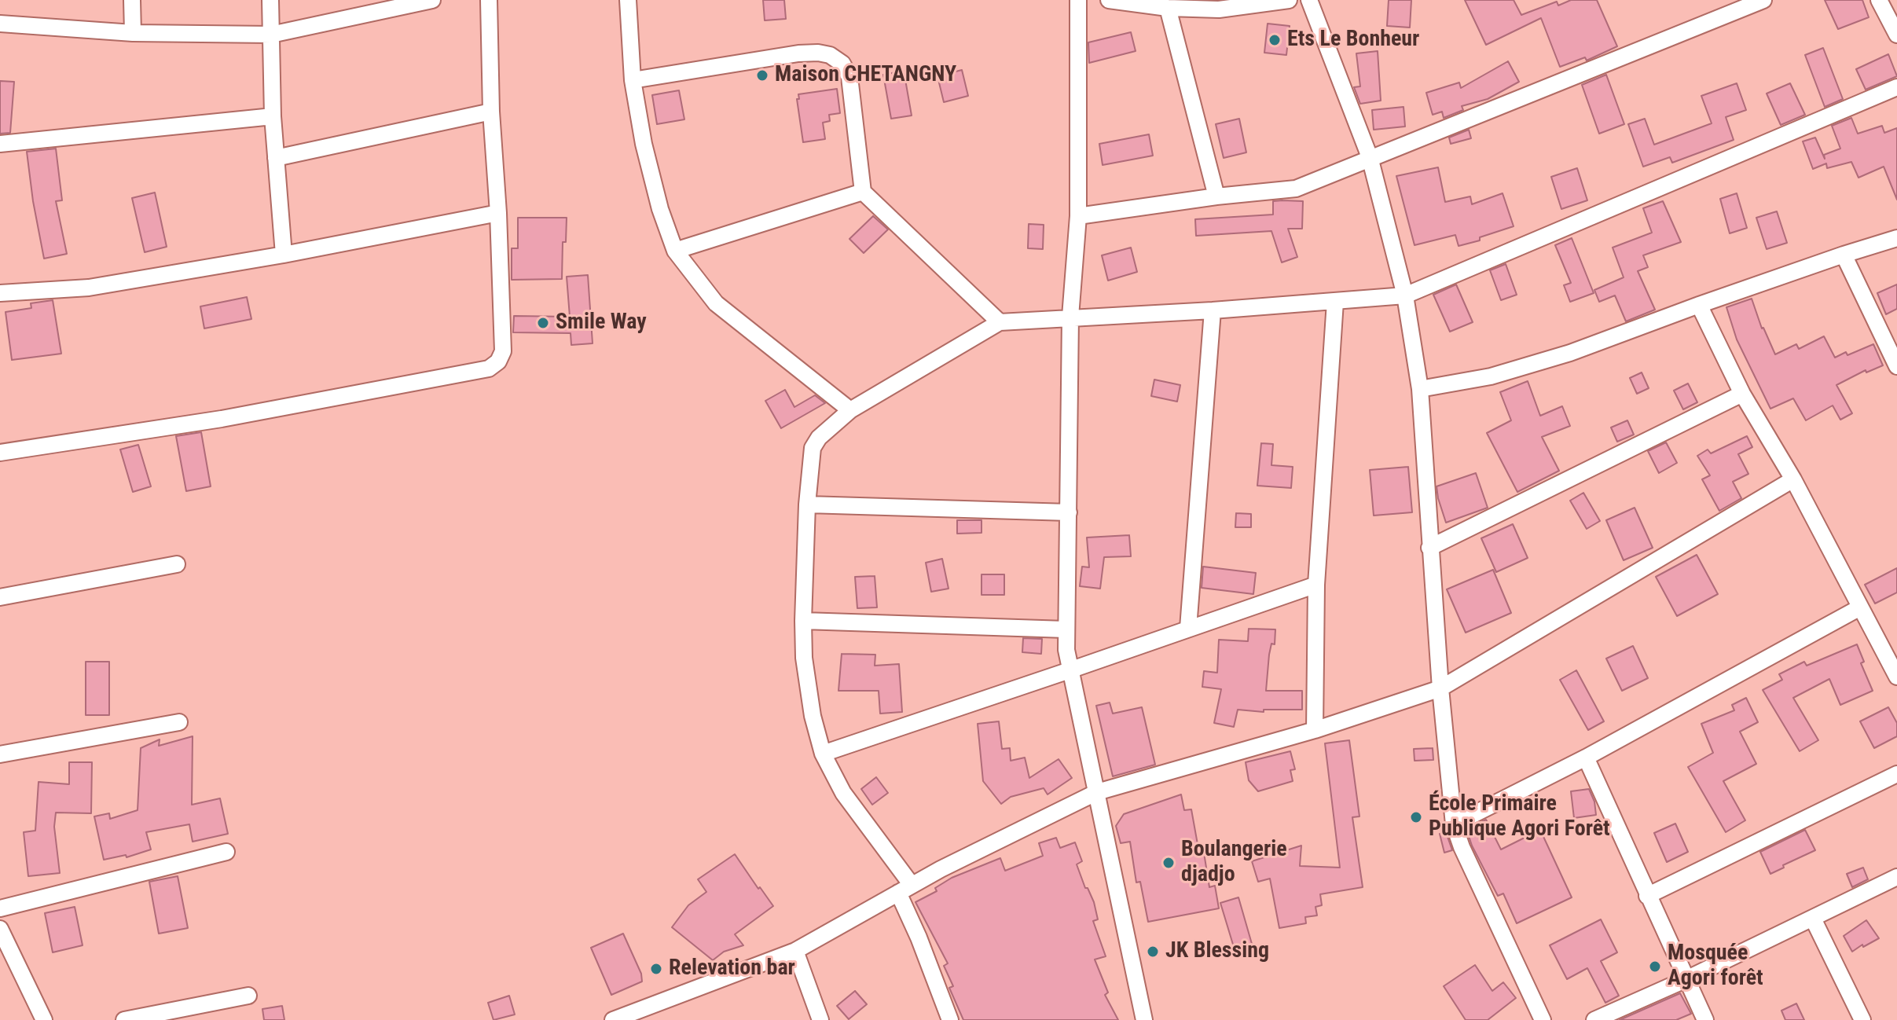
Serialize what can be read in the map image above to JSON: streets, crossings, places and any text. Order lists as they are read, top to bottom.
{
  "places": [
    "Ets Le Bonheur",
    "Maison CHETANGNY",
    "Smile Way",
    "École Primaire Publique Agori Forêt",
    "Boulangerie djadjo",
    "JK Blessing",
    "Mosquée Agori forêt",
    "Relevation bar"
  ]
}
